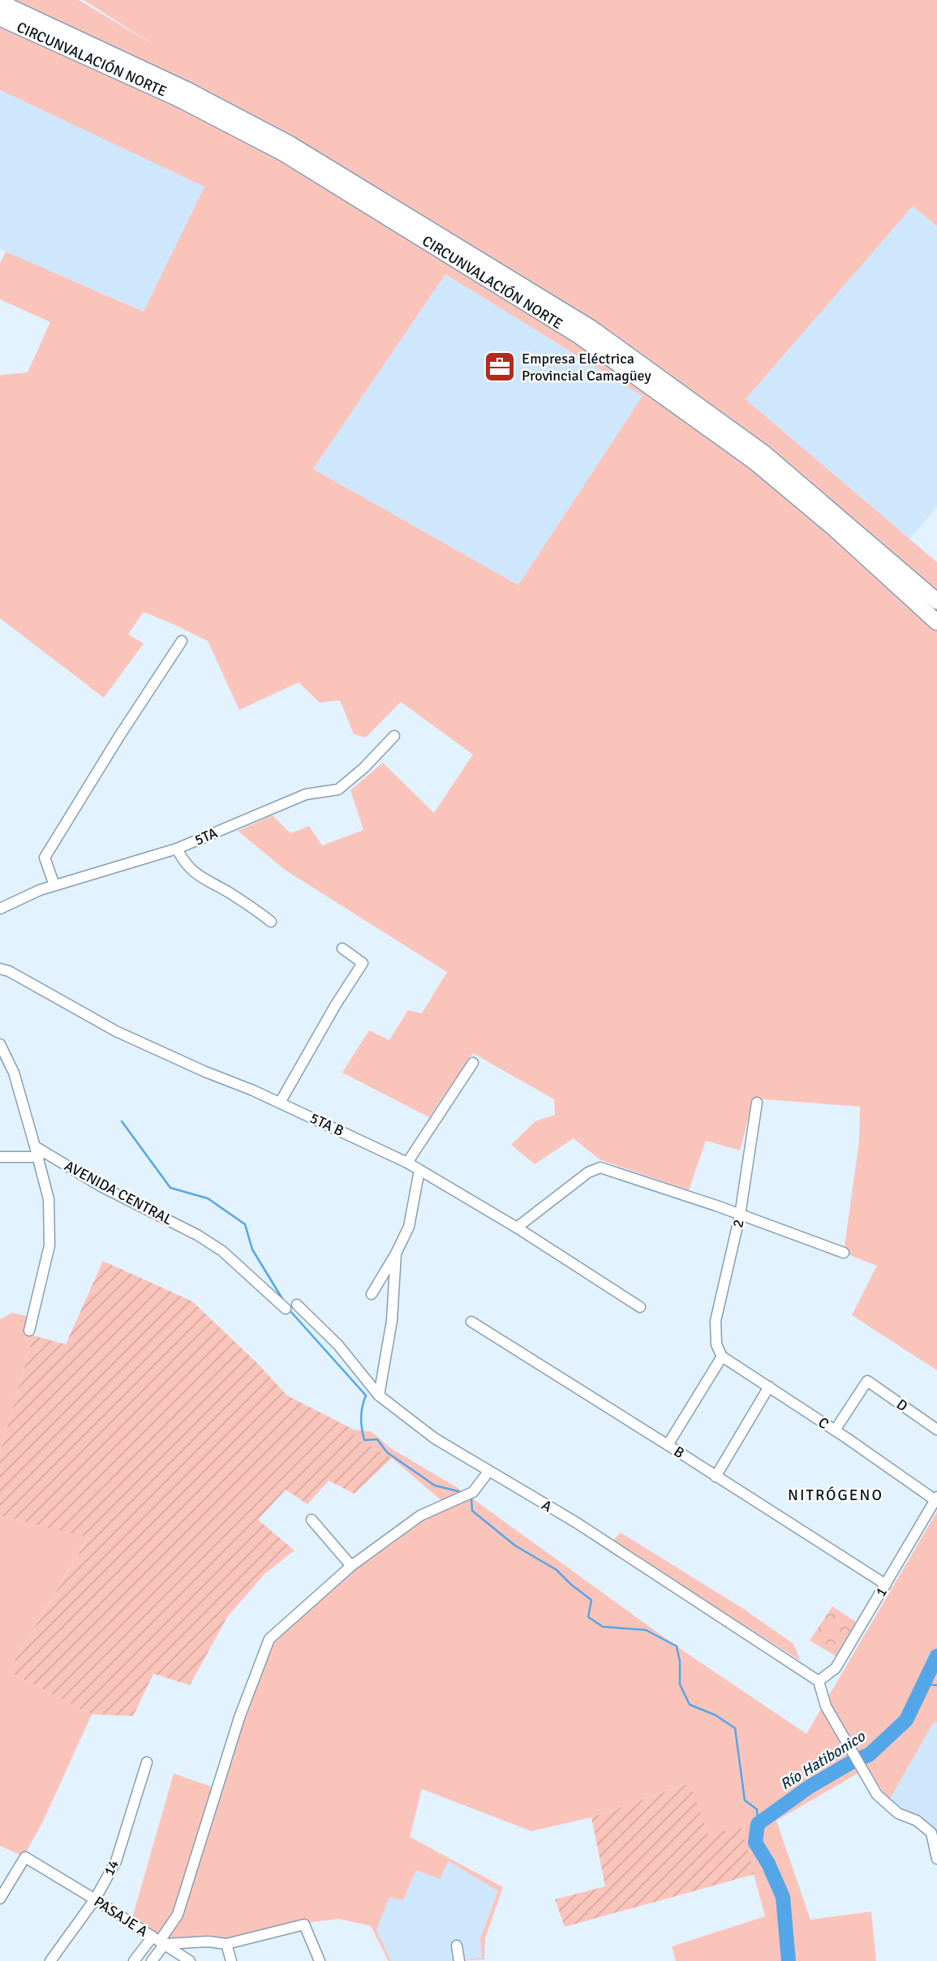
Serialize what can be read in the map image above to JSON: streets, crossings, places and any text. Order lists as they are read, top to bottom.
{
  "streets": {
    "highway": ["CIRCUNVALACIÓN NORTE"],
    "street": [
      "5TA",
      "5TA B",
      "AVENIDA CENTRAL",
      "2",
      "D",
      "C",
      "B",
      "A",
      "1",
      "14",
      "PASAJE A"
    ]
  },
  "crossings": [
    ["2", "C"],
    ["D", "C"],
    ["C", "1"],
    ["B", "1"],
    ["A", "1"],
    ["14", "PASAJE A"]
  ],
  "districts": ["NITRÓGENO"],
  "water": ["Río Hatibonico"],
  "places": {
    "office": ["Empresa Eléctrica Provincial Camagüey"]
  }
}
